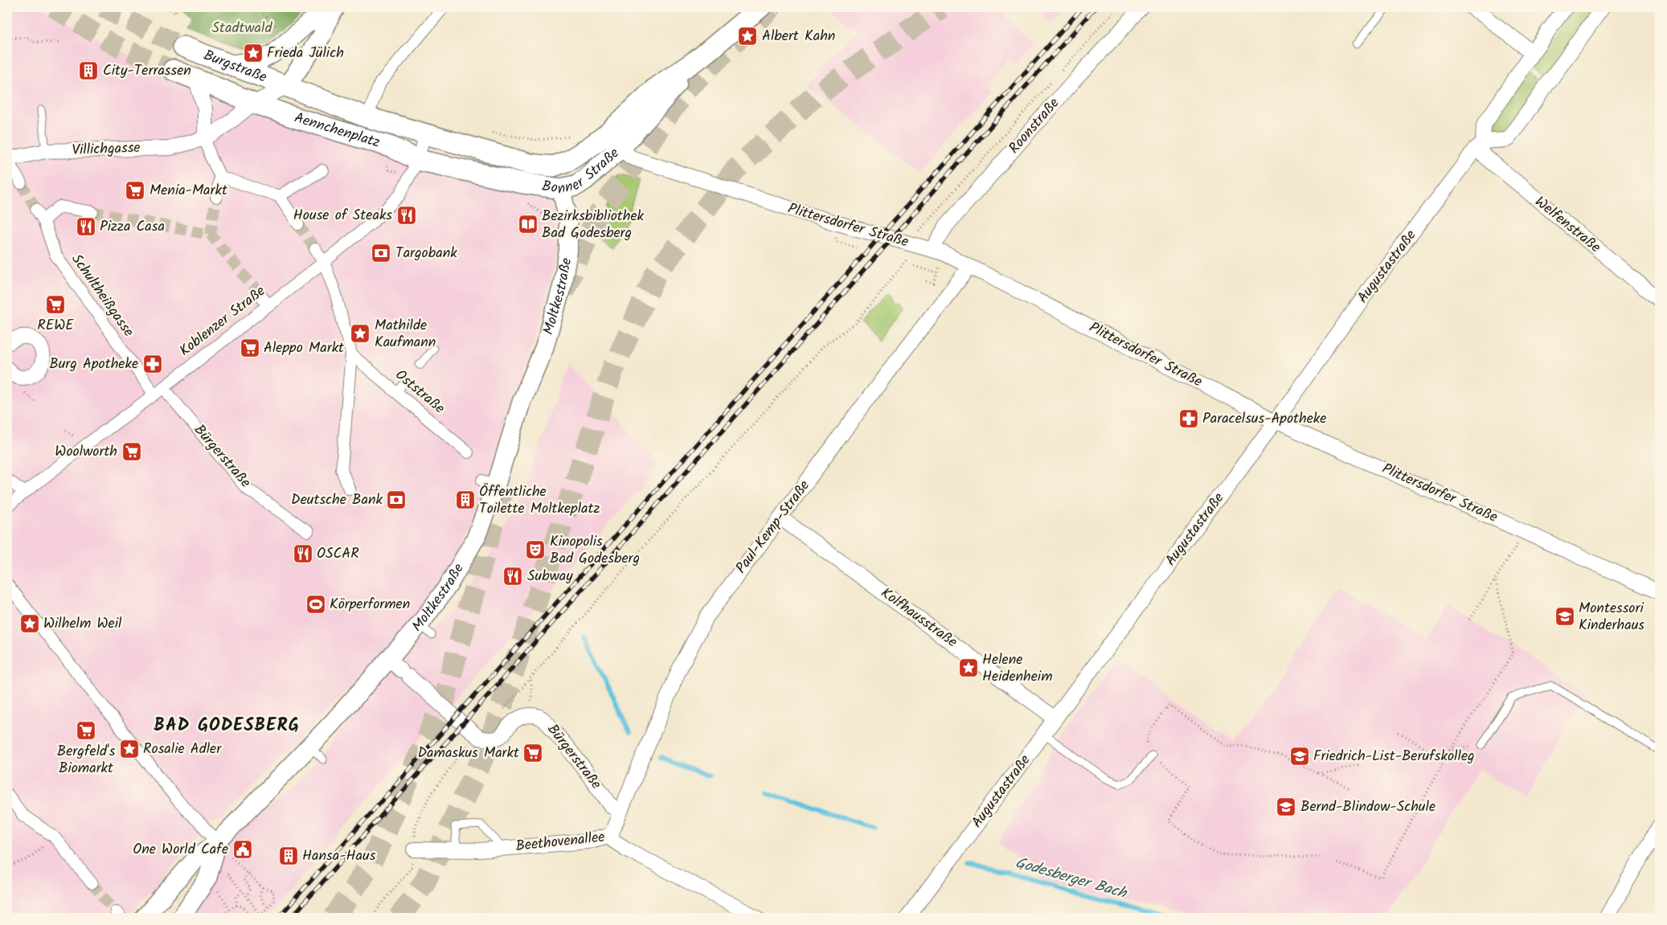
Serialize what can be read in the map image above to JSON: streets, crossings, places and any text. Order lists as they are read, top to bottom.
{
  "streets": {
    "main road": ["Burgstraße", "Aennchenplatz", "Bonner Straße"],
    "street": [
      "Roonstraße",
      "Villichgasse",
      "Welfenstraße",
      "Plittersdorfer Straße",
      "Augustastraße",
      "Schultheißgasse",
      "Moltkestraße",
      "Koblenzer Straße",
      "Oststraße",
      "Bürgerstraße",
      "Paul-Kemp-Straße",
      "Kolfhausstraße",
      "Beethovenallee"
    ]
  },
  "crossings": [
    ["Burgstraße", "Aennchenplatz"],
    ["Burgstraße", "Villichgasse"],
    ["Roonstraße", "Plittersdorfer Straße"],
    ["Aennchenplatz", "Villichgasse"],
    ["Aennchenplatz", "Bonner Straße"],
    ["Aennchenplatz", "Koblenzer Straße"],
    ["Bonner Straße", "Plittersdorfer Straße"],
    ["Bonner Straße", "Moltkestraße"],
    ["Bonner Straße", "Koblenzer Straße"],
    ["Welfenstraße", "Augustastraße"],
    ["Plittersdorfer Straße", "Augustastraße"],
    ["Plittersdorfer Straße", "Paul-Kemp-Straße"],
    ["Augustastraße", "Kolfhausstraße"],
    ["Schultheißgasse", "Koblenzer Straße"],
    ["Schultheißgasse", "Bürgerstraße"],
    ["Koblenzer Straße", "Bürgerstraße"],
    ["Bürgerstraße", "Paul-Kemp-Straße"],
    ["Paul-Kemp-Straße", "Kolfhausstraße"]
  ],
  "districts": ["BAD GODESBERG"],
  "water": ["Godesberger Bach"],
  "parks": ["Stadtwald"],
  "places": {
    "place": [
      "Albert Kahn",
      "Frieda Jülich",
      "Mathilde Kaufmann",
      "Wilhelm Weil",
      "Helene Heidenheim",
      "Rosalie Adler"
    ],
    "building": ["City-Terrassen", "Öffentliche Toilette Moltkeplatz", "Hansa-Haus"],
    "supermarket": [
      "Menia-Markt",
      "REWE",
      "Aleppo Markt",
      "Woolworth",
      "Bergfeld's Biomarkt",
      "Damaskus Markt"
    ],
    "restaurant": [
      "House of Steaks",
      "Pizza Casa",
      "OSCAR",
      "Subway"
    ],
    "library": ["Bezirksbibliothek Bad Godesberg"],
    "bank": ["Targobank", "Deutsche Bank"],
    "pharmacy": ["Burg Apotheke", "Paracelsus-Apotheke"],
    "theatre": ["Kinopolis Bad Godesberg"],
    "sports": ["Körperformen"],
    "school or university": ["Montessori Kinderhaus", "Friedrich-List-Berufskolleg", "Bernd-Blindow-Schule"],
    "public building": ["One World Cafe"]
  }
}
